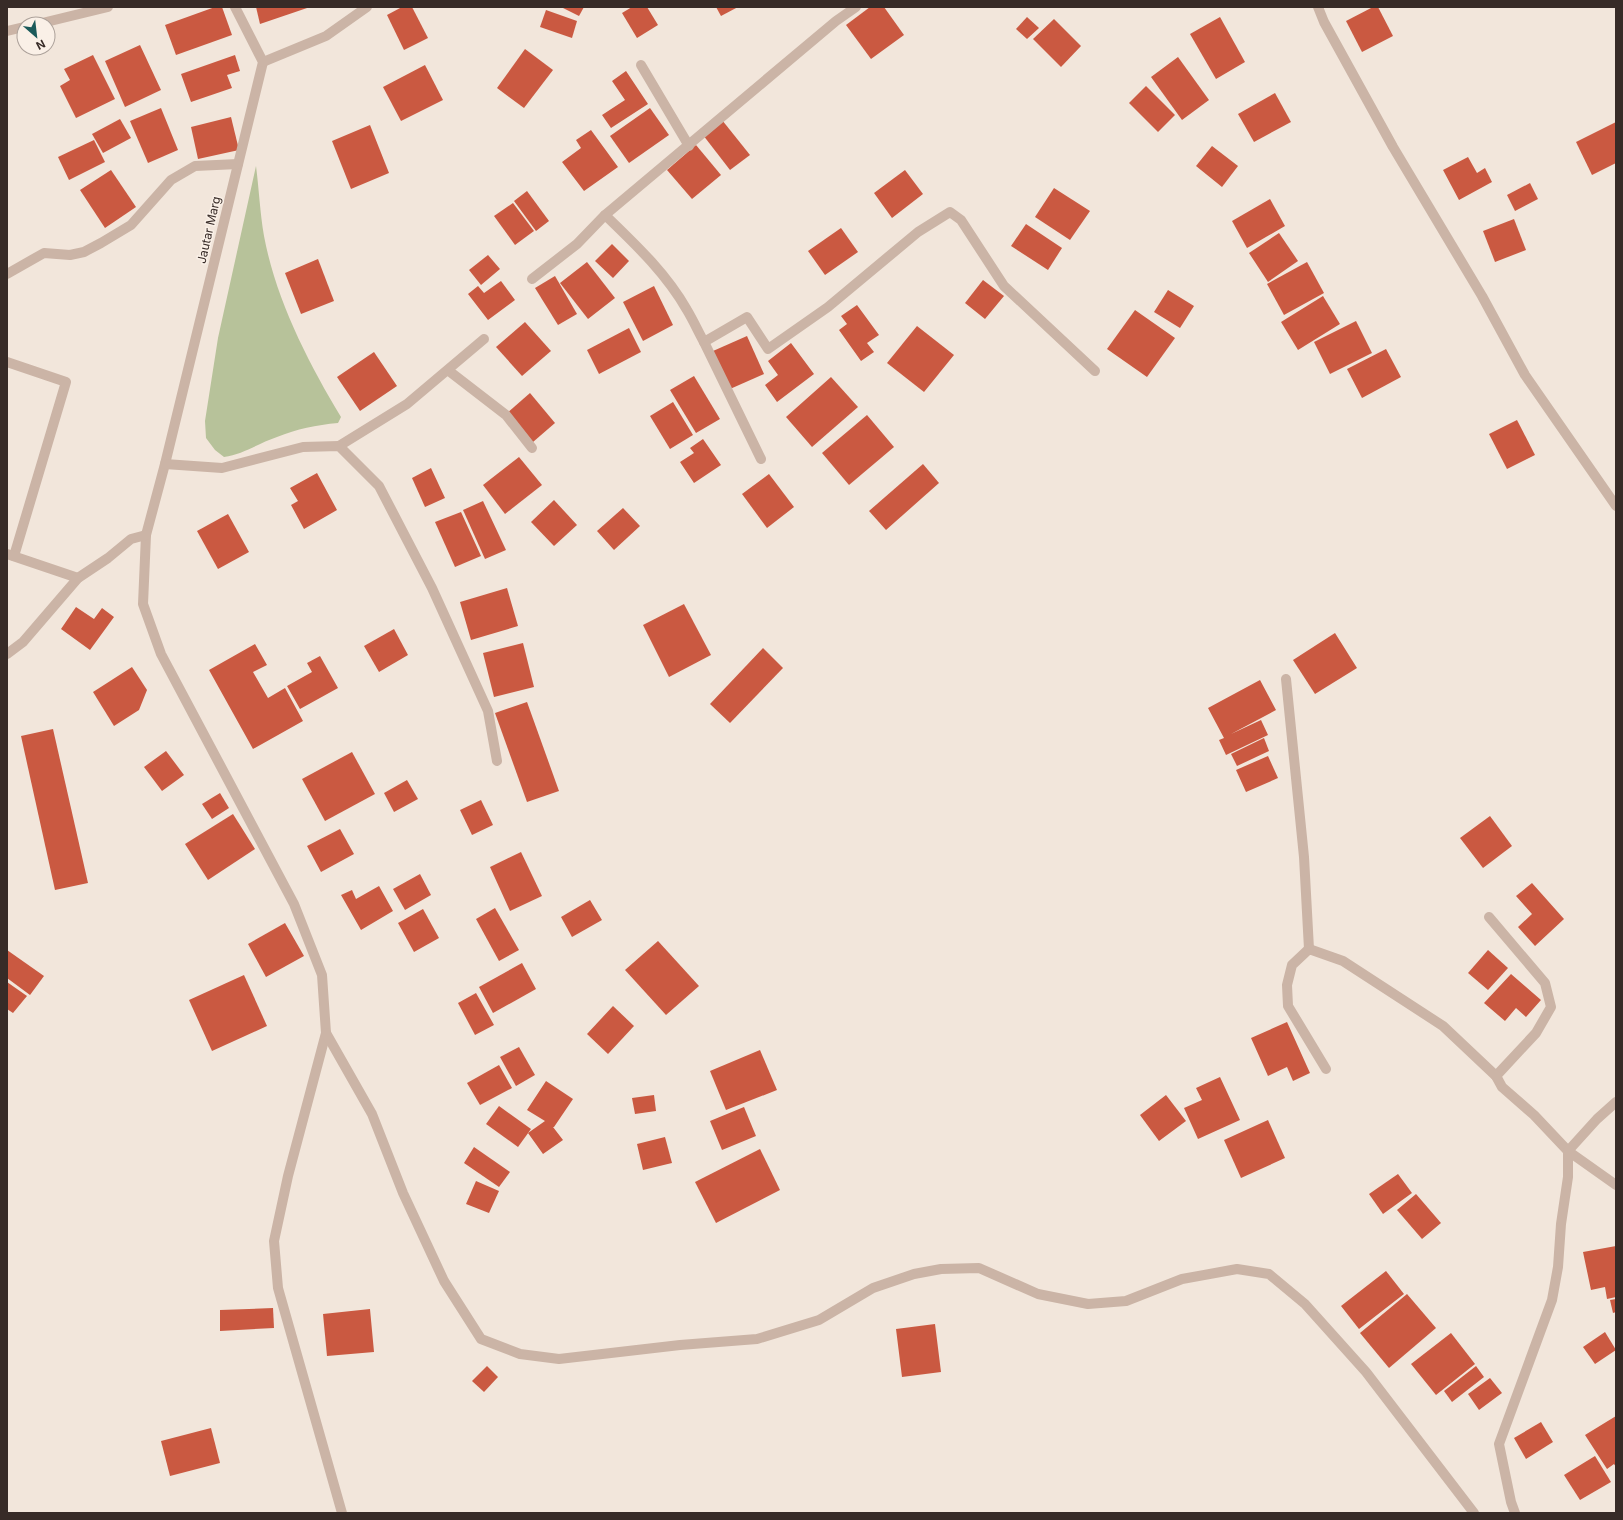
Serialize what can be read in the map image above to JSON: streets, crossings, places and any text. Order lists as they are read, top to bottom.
{
  "streets": {
    "street": ["Jautar Marg"]
  },
  "north": "bottom right"
}
